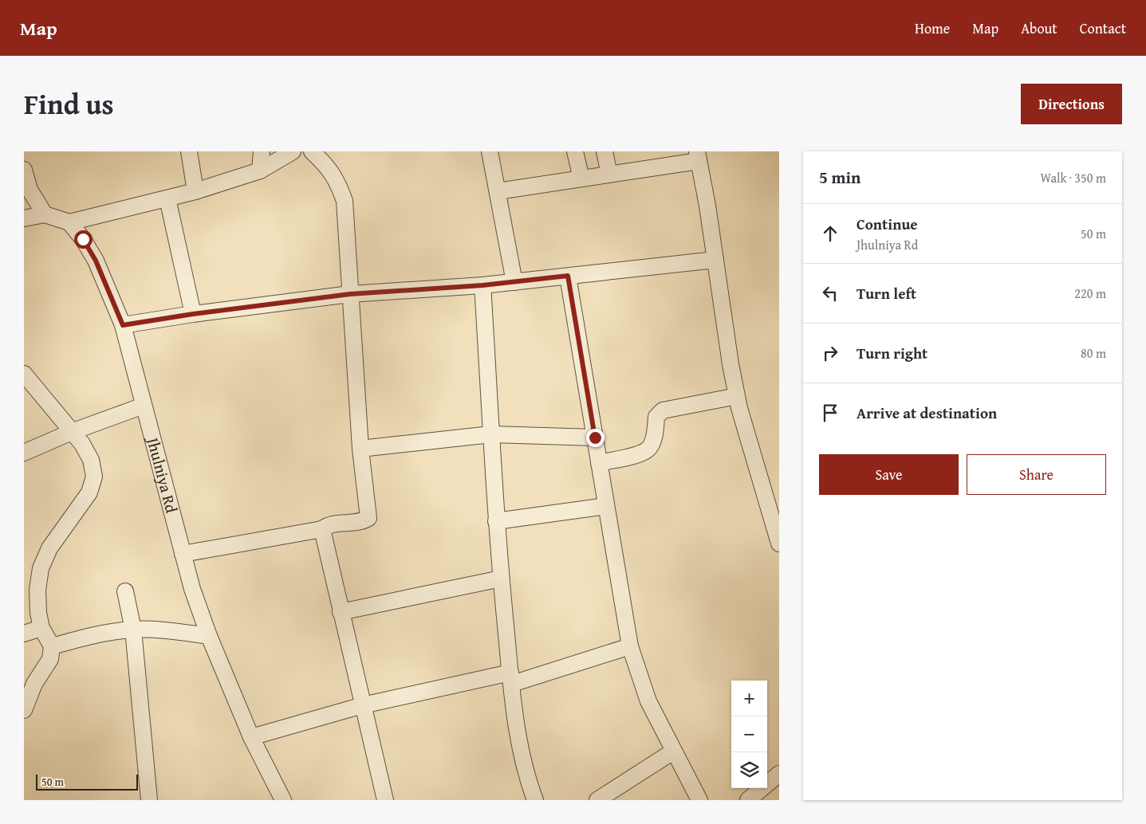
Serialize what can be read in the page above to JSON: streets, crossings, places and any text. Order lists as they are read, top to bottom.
{
  "streets": {
    "street": ["Jhulniya Rd"]
  },
  "scale_bar": "50 m",
  "page": {
    "header": "Map",
    "nav": [
      "Home",
      "Map",
      "About",
      "Contact"
    ],
    "title": "Find us",
    "buttons": [
      "Directions",
      ["Save", "Share"]
    ],
    "heading": ["5 min", "Walk · 350 m"],
    "list": [
      ["Continue", "Jhulniya Rd", "50 m"],
      ["Turn left", "220 m"],
      ["Turn right", "80 m"],
      "Arrive at destination"
    ],
    "map_buttons": ["+", "−"],
    "scale": "50 m"
  }
}
